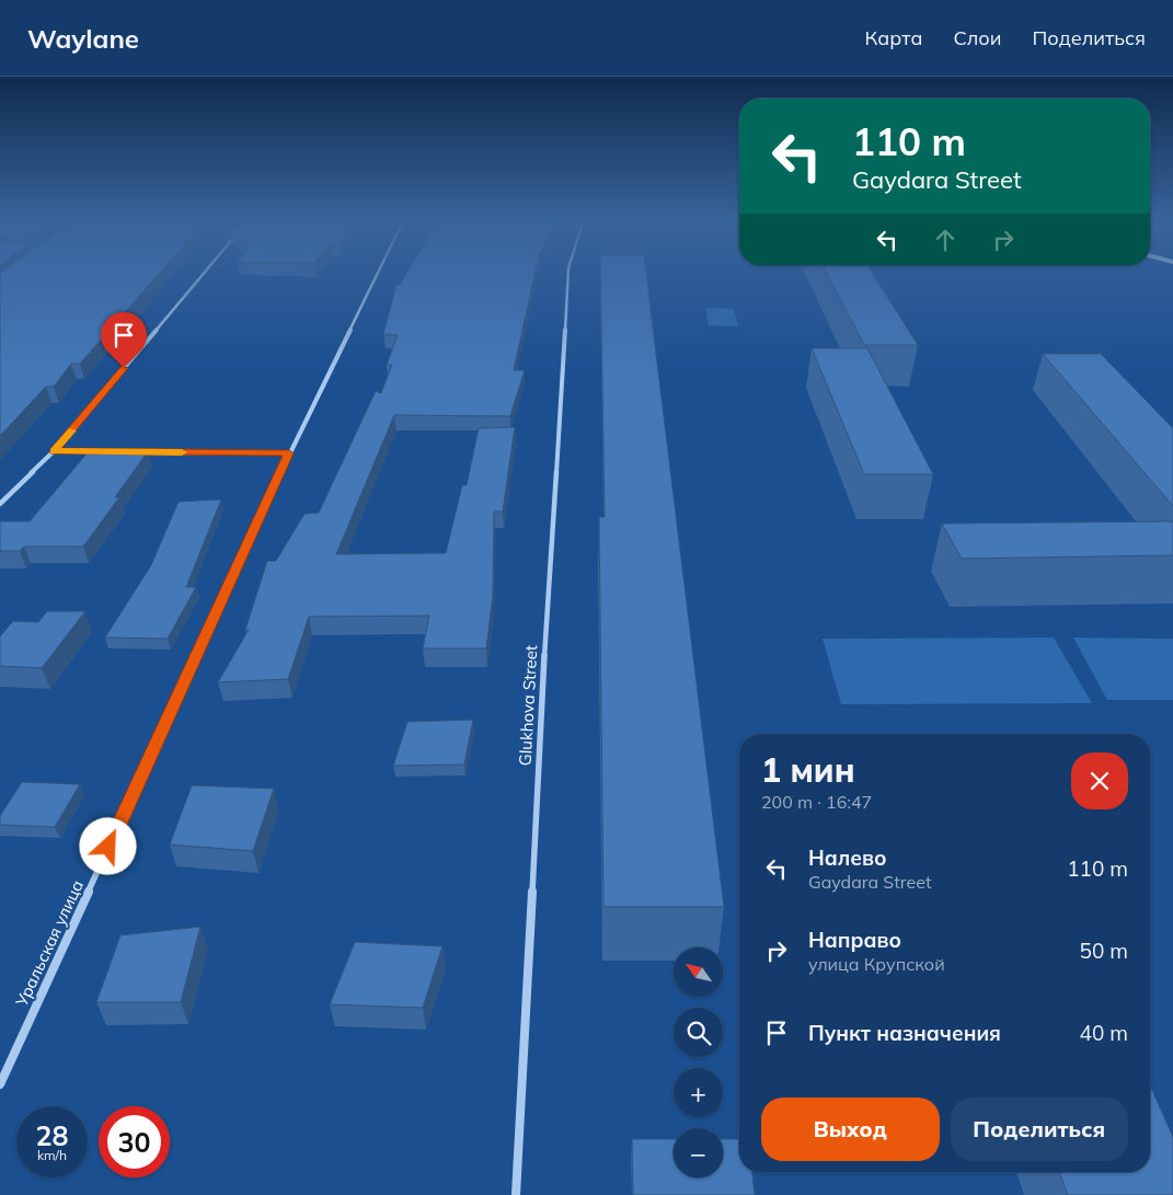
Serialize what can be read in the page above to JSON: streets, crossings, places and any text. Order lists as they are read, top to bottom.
{
  "streets": {
    "street": ["Glukhova Street", "Уральская улица"]
  },
  "north": "top left",
  "page": {
    "header": "Waylane",
    "nav": ["Карта", "Слои", "Поделиться"],
    "turn": ["110 m", "Gaydara Street"],
    "heading": ["1 мин", "200 m · 16:47"],
    "list": [
      {
        "name": "Налево",
        "note": "Gaydara Street",
        "value": "110 m"
      },
      {
        "name": "Направо",
        "note": "улица Крупской",
        "value": "50 m"
      },
      {
        "name": "Пункт назначения",
        "value": "40 m"
      }
    ],
    "map_buttons": ["+", "−"],
    "buttons": ["Выход", "Поделиться"],
    "speed": "28 km/h",
    "limit": "30"
  }
}
